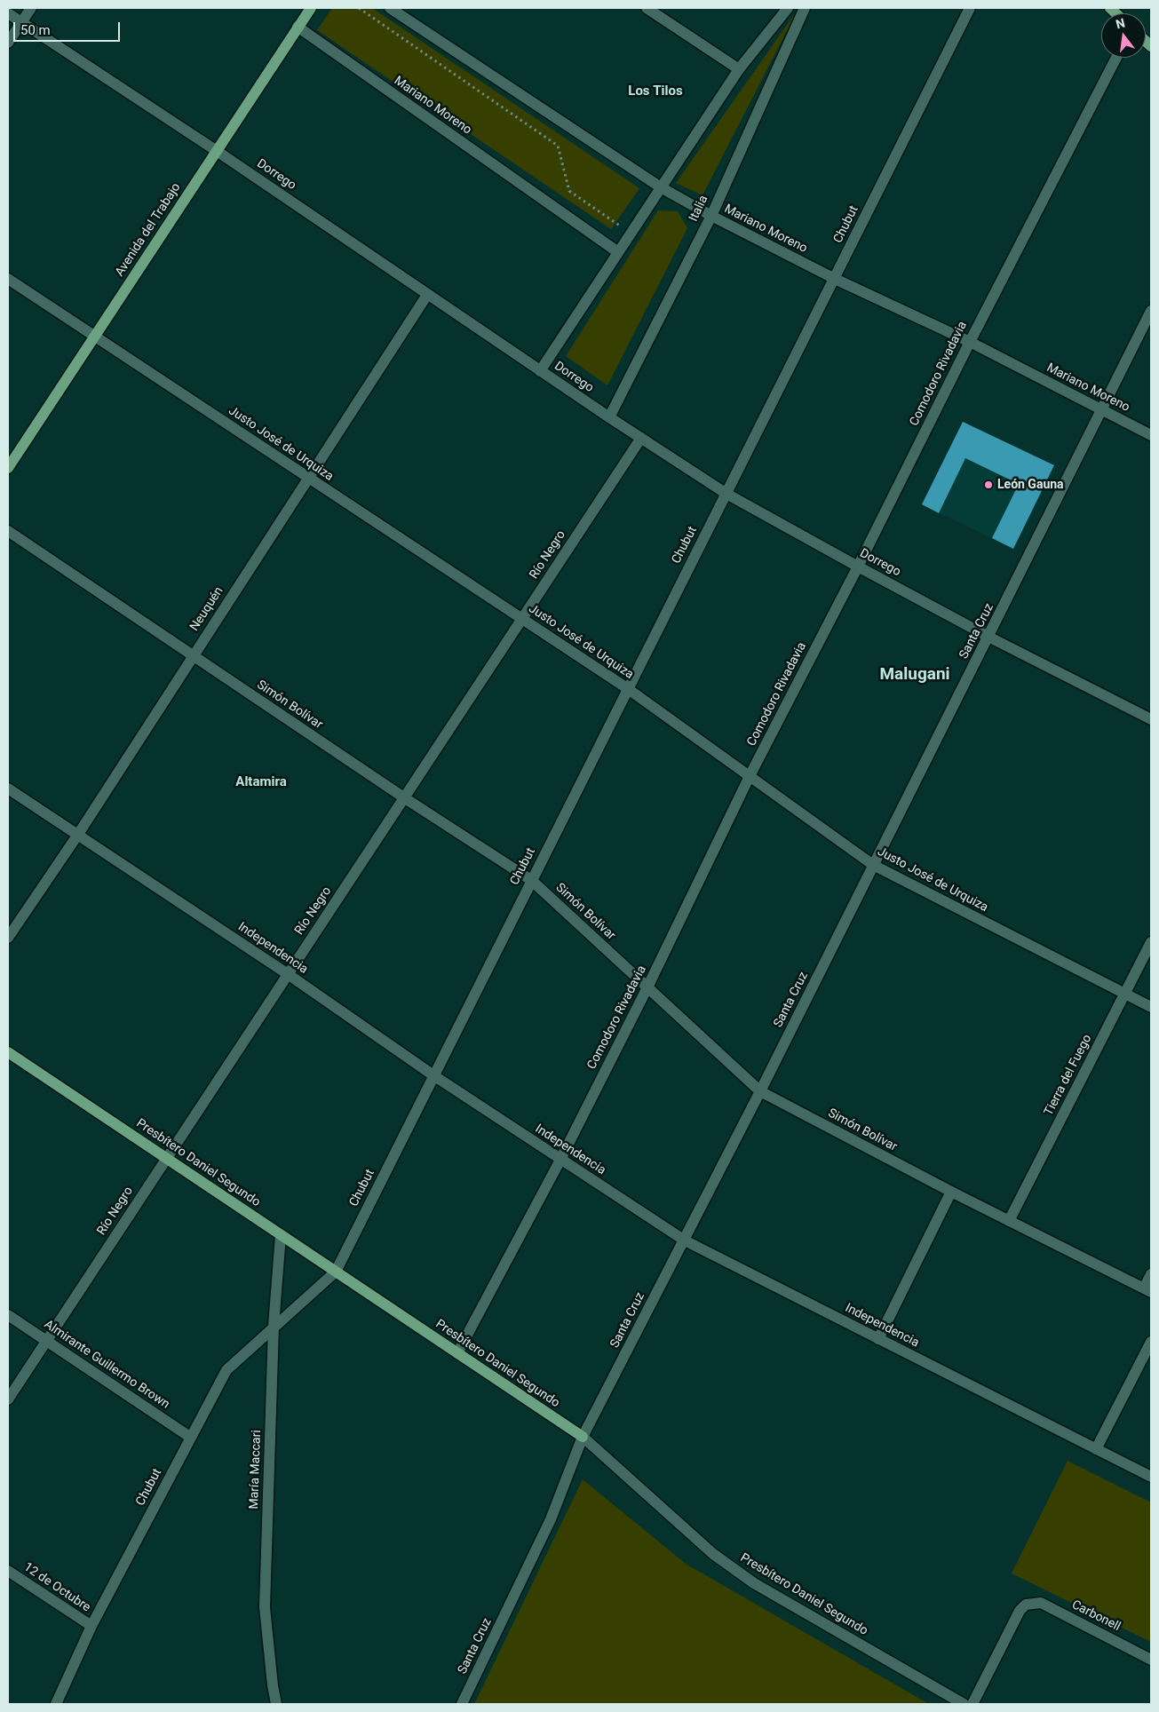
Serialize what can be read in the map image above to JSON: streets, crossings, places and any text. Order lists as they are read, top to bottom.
{
  "streets": {
    "main road": ["Avenida del Trabajo", "Presbítero Daniel Segundo"],
    "street": [
      "Mariano Moreno",
      "Dorrego",
      "Italia",
      "Chubut",
      "Comodoro Rivadavia",
      "Justo José de Urquiza",
      "Río Negro",
      "Neuquén",
      "Santa Cruz",
      "Simón Bolívar",
      "Independencia",
      "Tierra del Fuego",
      "Almirante Guillermo Brown",
      "María Maccari",
      "12 de Octubre",
      "Carbonell"
    ]
  },
  "crossings": [
    ["Mariano Moreno", "Italia"],
    ["Mariano Moreno", "Chubut"],
    ["Mariano Moreno", "Avenida del Trabajo"],
    ["Mariano Moreno", "Comodoro Rivadavia"],
    ["Mariano Moreno", "Santa Cruz"],
    ["Dorrego", "Italia"],
    ["Dorrego", "Chubut"],
    ["Dorrego", "Avenida del Trabajo"],
    ["Dorrego", "Comodoro Rivadavia"],
    ["Dorrego", "Río Negro"],
    ["Dorrego", "Neuquén"],
    ["Dorrego", "Santa Cruz"],
    ["Chubut", "Justo José de Urquiza"],
    ["Chubut", "Simón Bolívar"],
    ["Chubut", "Independencia"],
    ["Chubut", "Presbítero Daniel Segundo"],
    ["Chubut", "Almirante Guillermo Brown"],
    ["Chubut", "María Maccari"],
    ["Chubut", "12 de Octubre"],
    ["Avenida del Trabajo", "Justo José de Urquiza"],
    ["Comodoro Rivadavia", "Justo José de Urquiza"],
    ["Comodoro Rivadavia", "Simón Bolívar"],
    ["Comodoro Rivadavia", "Independencia"],
    ["Comodoro Rivadavia", "Presbítero Daniel Segundo"],
    ["Justo José de Urquiza", "Río Negro"],
    ["Justo José de Urquiza", "Neuquén"],
    ["Justo José de Urquiza", "Santa Cruz"],
    ["Justo José de Urquiza", "Tierra del Fuego"],
    ["Río Negro", "Simón Bolívar"],
    ["Río Negro", "Independencia"],
    ["Río Negro", "Presbítero Daniel Segundo"],
    ["Río Negro", "Almirante Guillermo Brown"],
    ["Neuquén", "Simón Bolívar"],
    ["Neuquén", "Independencia"],
    ["Santa Cruz", "Simón Bolívar"],
    ["Santa Cruz", "Independencia"],
    ["Santa Cruz", "Presbítero Daniel Segundo"],
    ["Simón Bolívar", "Tierra del Fuego"],
    ["Presbítero Daniel Segundo", "María Maccari"]
  ],
  "districts": ["Los Tilos", "Malugani", "Altamira"],
  "places": ["León Gauna"],
  "scale_bar": "50 m",
  "north": "top"
}
